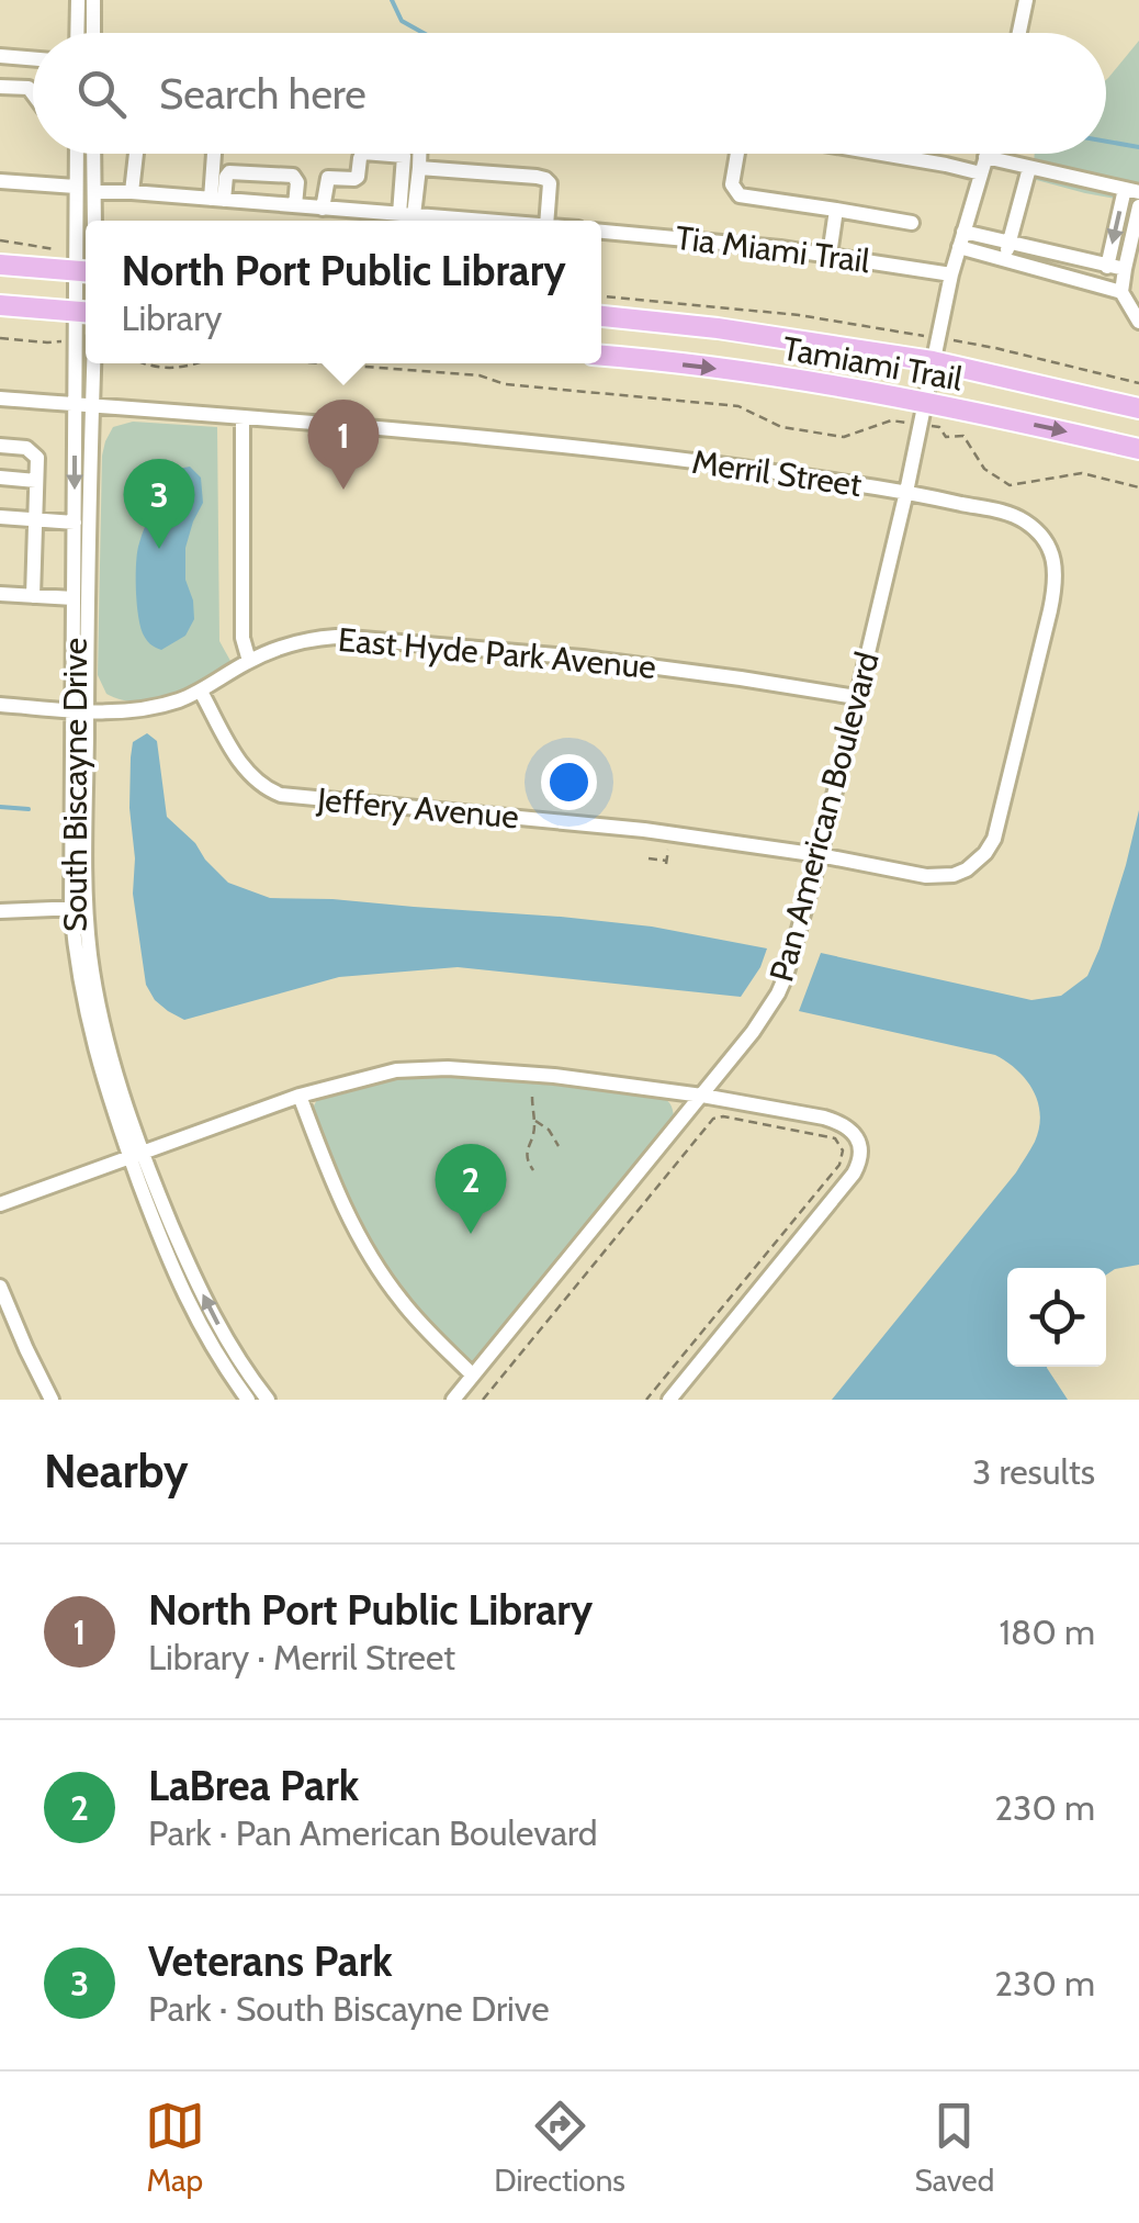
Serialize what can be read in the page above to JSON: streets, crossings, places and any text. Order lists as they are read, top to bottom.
{
  "streets": {
    "main road": ["Tamiami Trail"],
    "street": [
      "Tia Miami Trail",
      "Merril Street",
      "East Hyde Park Avenue",
      "South Biscayne Drive",
      "Jeffery Avenue",
      "Pan American Boulevard"
    ]
  },
  "crossings": [
    ["Tia Miami Trail", "Pan American Boulevard"],
    ["Tamiami Trail", "Pan American Boulevard"],
    ["Merril Street", "South Biscayne Drive"],
    ["Merril Street", "Jeffery Avenue"],
    ["Merril Street", "Pan American Boulevard"],
    ["East Hyde Park Avenue", "South Biscayne Drive"],
    ["East Hyde Park Avenue", "Jeffery Avenue"],
    ["East Hyde Park Avenue", "Pan American Boulevard"],
    ["Jeffery Avenue", "Pan American Boulevard"]
  ],
  "page": {
    "search": "Search here",
    "popup": ["North Port Public Library", "Library"],
    "pins": ["1", "3", "2"],
    "heading": ["Nearby", "3 results"],
    "list": [
      {
        "mark": "1",
        "name": "North Port Public Library",
        "note": "Library · Merril Street",
        "value": "180 m"
      },
      {
        "mark": "2",
        "name": "LaBrea Park",
        "note": "Park · Pan American Boulevard",
        "value": "230 m"
      },
      {
        "mark": "3",
        "name": "Veterans Park",
        "note": "Park · South Biscayne Drive",
        "value": "230 m"
      }
    ],
    "nav": ["Map", "Directions", "Saved"]
  }
}
